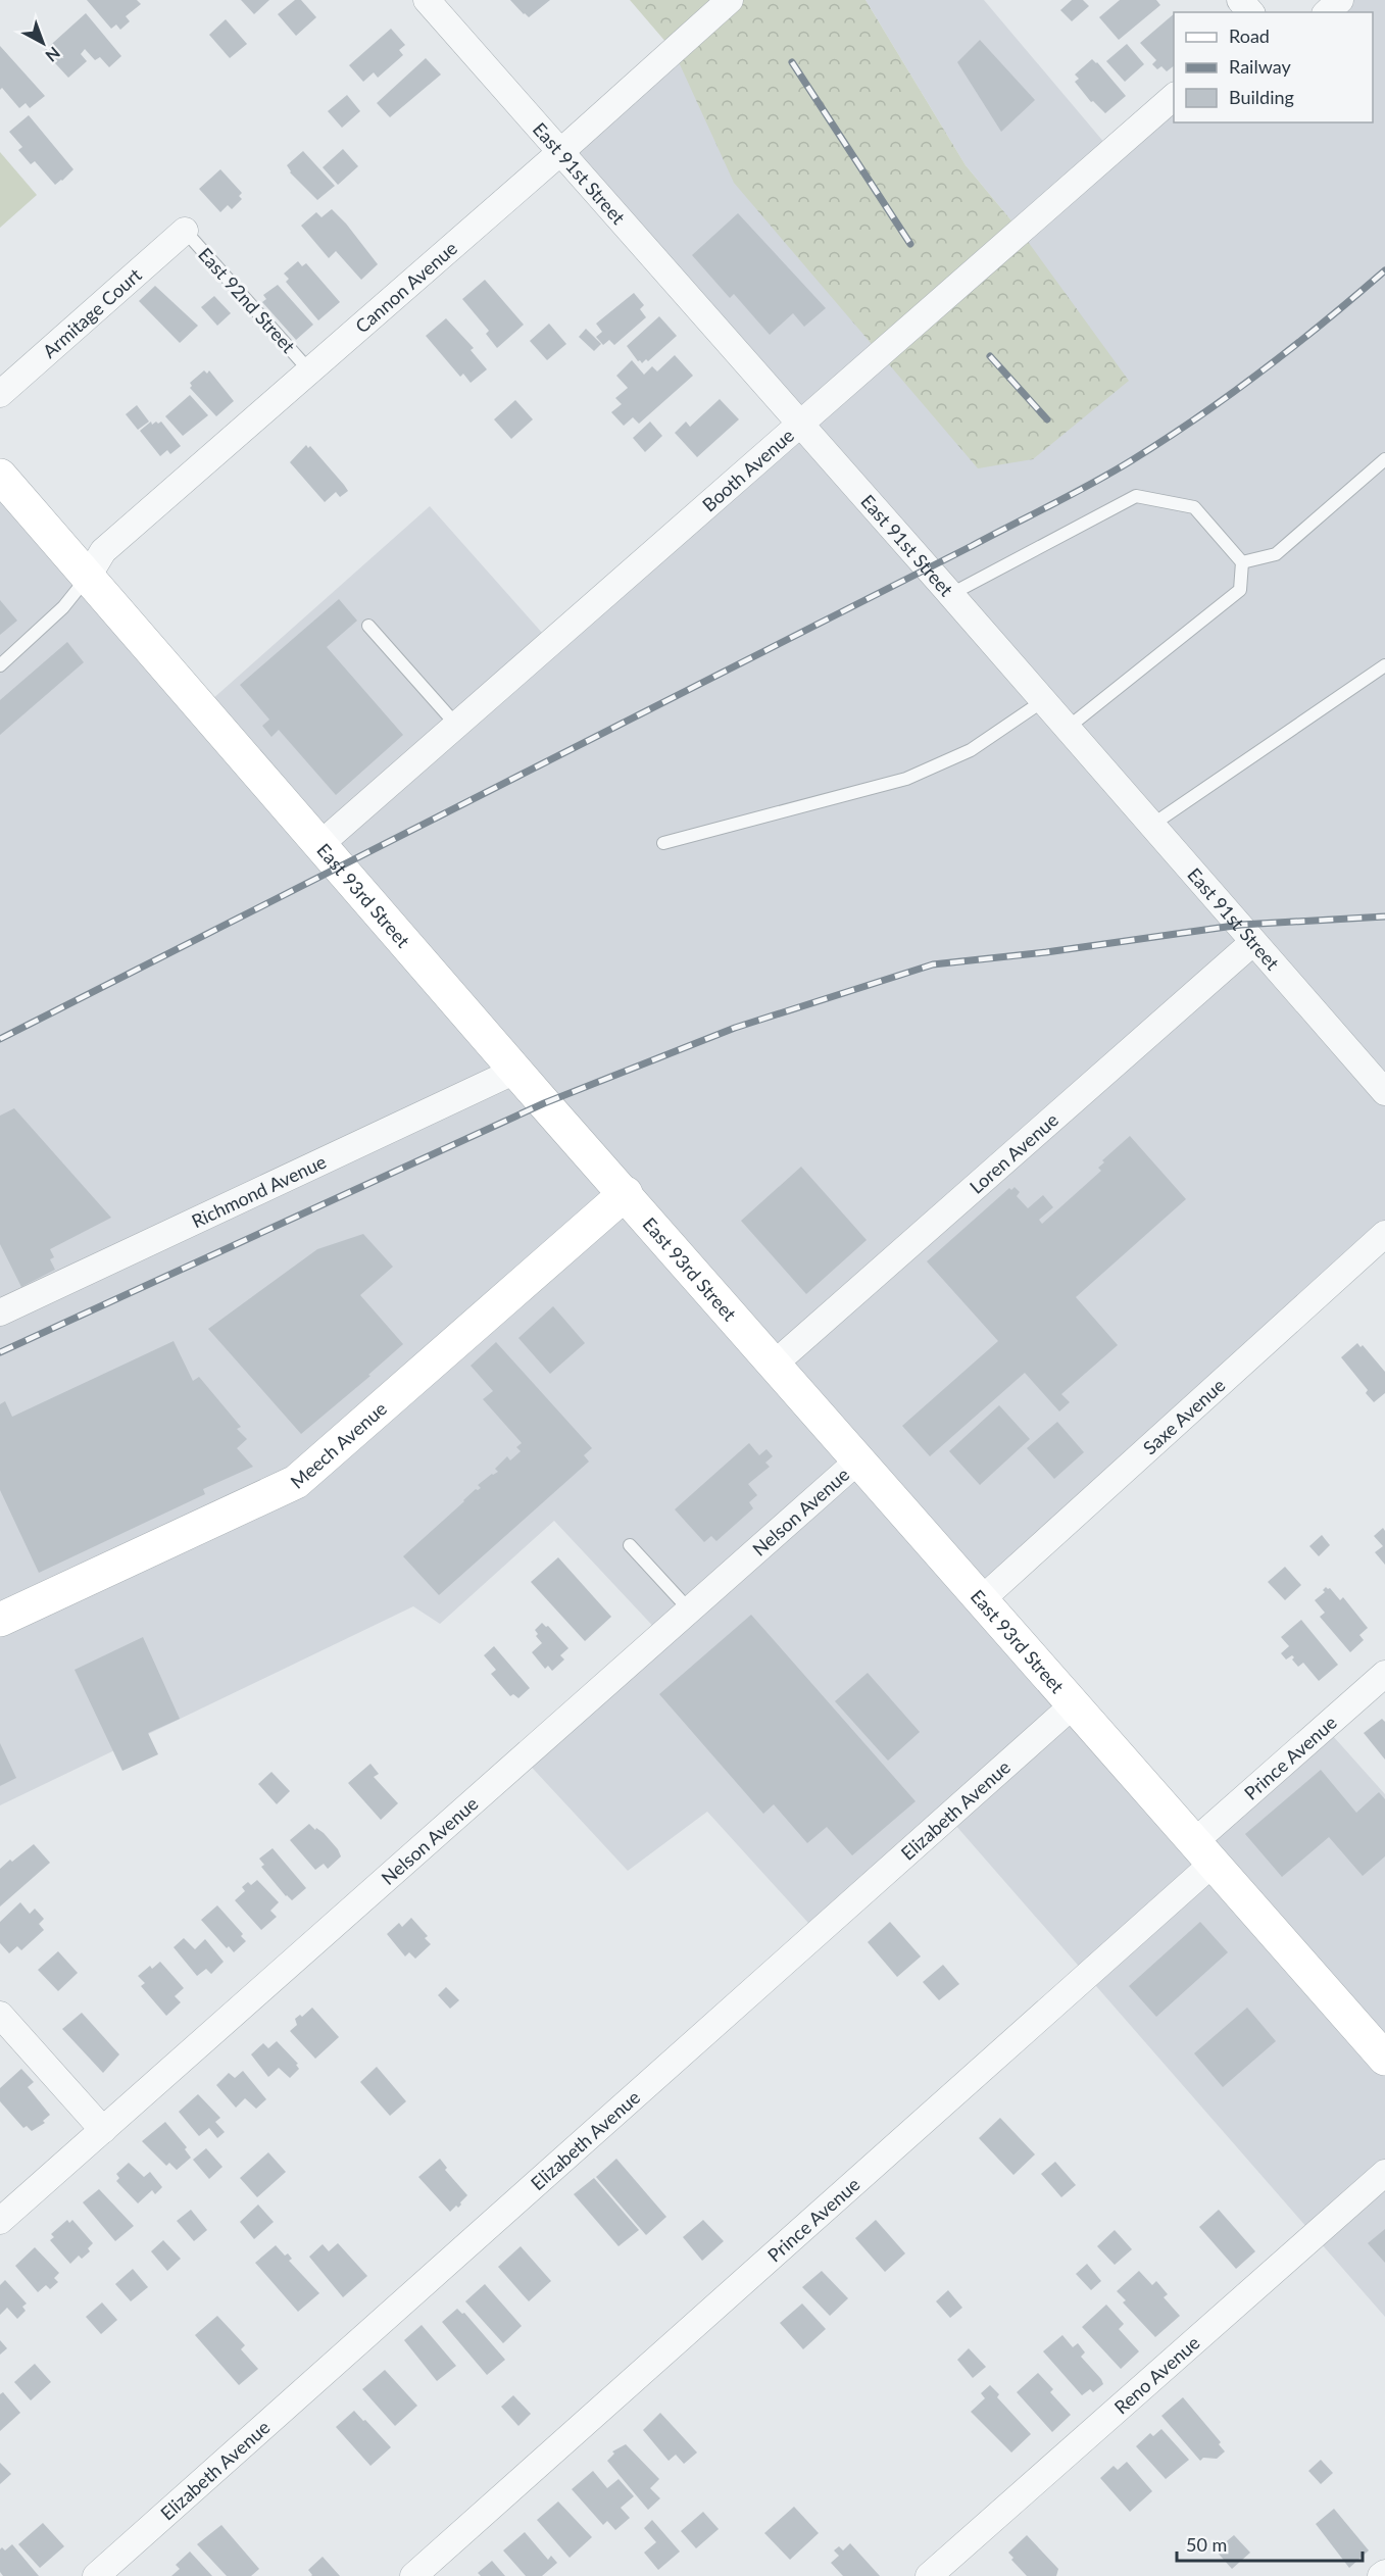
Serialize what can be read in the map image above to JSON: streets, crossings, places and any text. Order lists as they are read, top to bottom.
{
  "streets": {
    "main road": ["East 93rd Street", "Meech Avenue"],
    "street": [
      "East 91st Street",
      "Cannon Avenue",
      "Armitage Court",
      "Booth Avenue",
      "Loren Avenue",
      "Richmond Avenue",
      "Saxe Avenue",
      "Nelson Avenue",
      "Prince Avenue",
      "Elizabeth Avenue",
      "Reno Avenue"
    ],
    "lane": ["East 92nd Street"]
  },
  "crossings": [
    ["East 91st Street", "Cannon Avenue"],
    ["East 91st Street", "Booth Avenue"],
    ["East 91st Street", "Loren Avenue"],
    ["Cannon Avenue", "East 92nd Street"],
    ["Cannon Avenue", "East 93rd Street"],
    ["East 92nd Street", "Armitage Court"],
    ["Booth Avenue", "East 93rd Street"],
    ["East 93rd Street", "Loren Avenue"],
    ["East 93rd Street", "Richmond Avenue"],
    ["East 93rd Street", "Saxe Avenue"],
    ["East 93rd Street", "Meech Avenue"],
    ["East 93rd Street", "Nelson Avenue"],
    ["East 93rd Street", "Prince Avenue"],
    ["East 93rd Street", "Elizabeth Avenue"]
  ],
  "legend": ["Road", "Railway", "Building"],
  "scale_bar": "50 m",
  "north": "bottom right"
}
